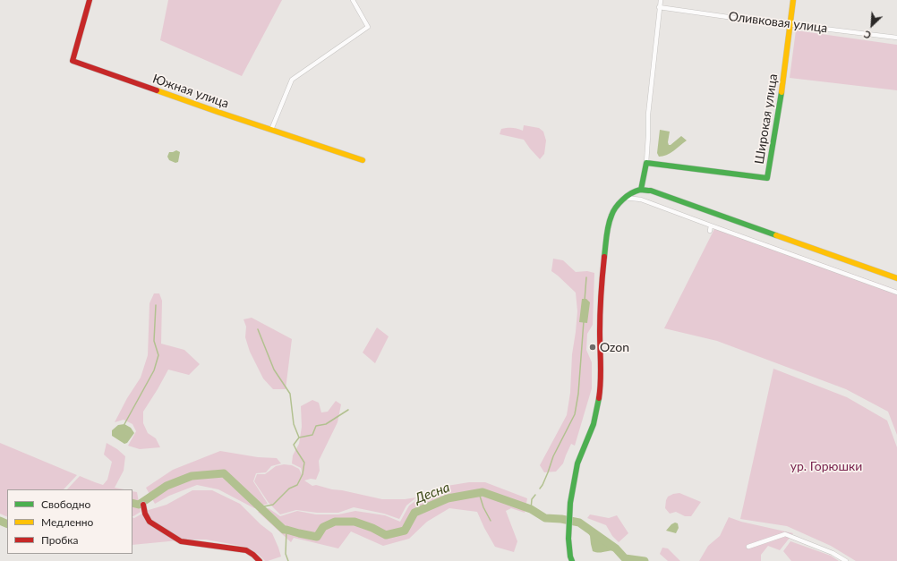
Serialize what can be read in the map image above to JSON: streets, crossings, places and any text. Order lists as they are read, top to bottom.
{
  "streets": {
    "street": ["Оливковая улица", "Южная улица", "Широкая улица"]
  },
  "crossings": [
    ["Оливковая улица", "Широкая улица"]
  ],
  "water": ["Десна"],
  "parks": ["ур. Горюшки"],
  "places": ["Ozon"],
  "legend": ["Свободно", "Медленно", "Пробка"],
  "north": "bottom left"
}
